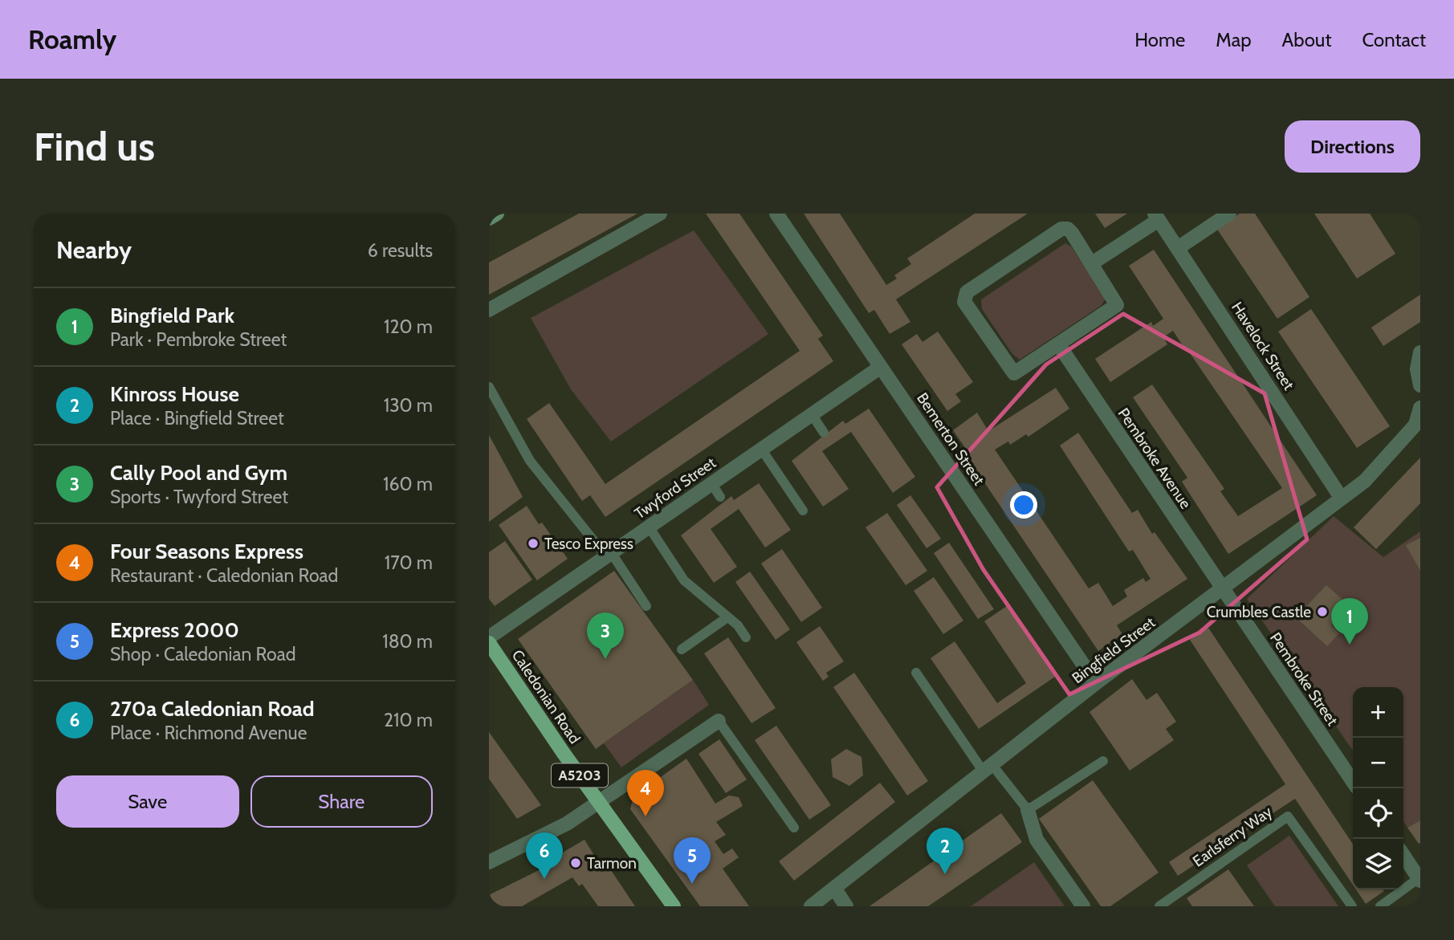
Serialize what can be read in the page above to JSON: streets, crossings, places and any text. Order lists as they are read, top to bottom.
{
  "streets": {
    "main road": ["Caledonian Road", "A5203"],
    "street": [
      "Havelock Street",
      "Bemerton Street",
      "Pembroke Avenue",
      "Twyford Street",
      "Bingfield Street",
      "Pembroke Street"
    ],
    "lane": ["Earlsferry Way"]
  },
  "crossings": [
    ["Havelock Street", "Bingfield Street"],
    ["Bemerton Street", "Twyford Street"],
    ["Bemerton Street", "Bingfield Street"],
    ["Pembroke Avenue", "Bingfield Street"],
    ["Pembroke Avenue", "Pembroke Street"],
    ["Bingfield Street", "Pembroke Street"]
  ],
  "places": ["Tesco Express", "Crumbles Castle", "Tarmon"],
  "page": {
    "header": "Roamly",
    "nav": [
      "Home",
      "Map",
      "About",
      "Contact"
    ],
    "buttons": [
      "Directions",
      ["Save", "Share"]
    ],
    "title": "Find us",
    "heading": ["Nearby", "6 results"],
    "list": [
      {
        "mark": "1",
        "name": "Bingfield Park",
        "note": "Park · Pembroke Street",
        "value": "120 m"
      },
      {
        "mark": "2",
        "name": "Kinross House",
        "note": "Place · Bingfield Street",
        "value": "130 m"
      },
      {
        "mark": "3",
        "name": "Cally Pool and Gym",
        "note": "Sports · Twyford Street",
        "value": "160 m"
      },
      {
        "mark": "4",
        "name": "Four Seasons Express",
        "note": "Restaurant · Caledonian Road",
        "value": "170 m"
      },
      {
        "mark": "5",
        "name": "Express 2000",
        "note": "Shop · Caledonian Road",
        "value": "180 m"
      },
      {
        "mark": "6",
        "name": "270a Caledonian Road",
        "note": "Place · Richmond Avenue",
        "value": "210 m"
      }
    ],
    "pins": [
      "1",
      "3",
      "4",
      "2",
      "6",
      "5"
    ],
    "map_buttons": ["+", "−"]
  }
}
